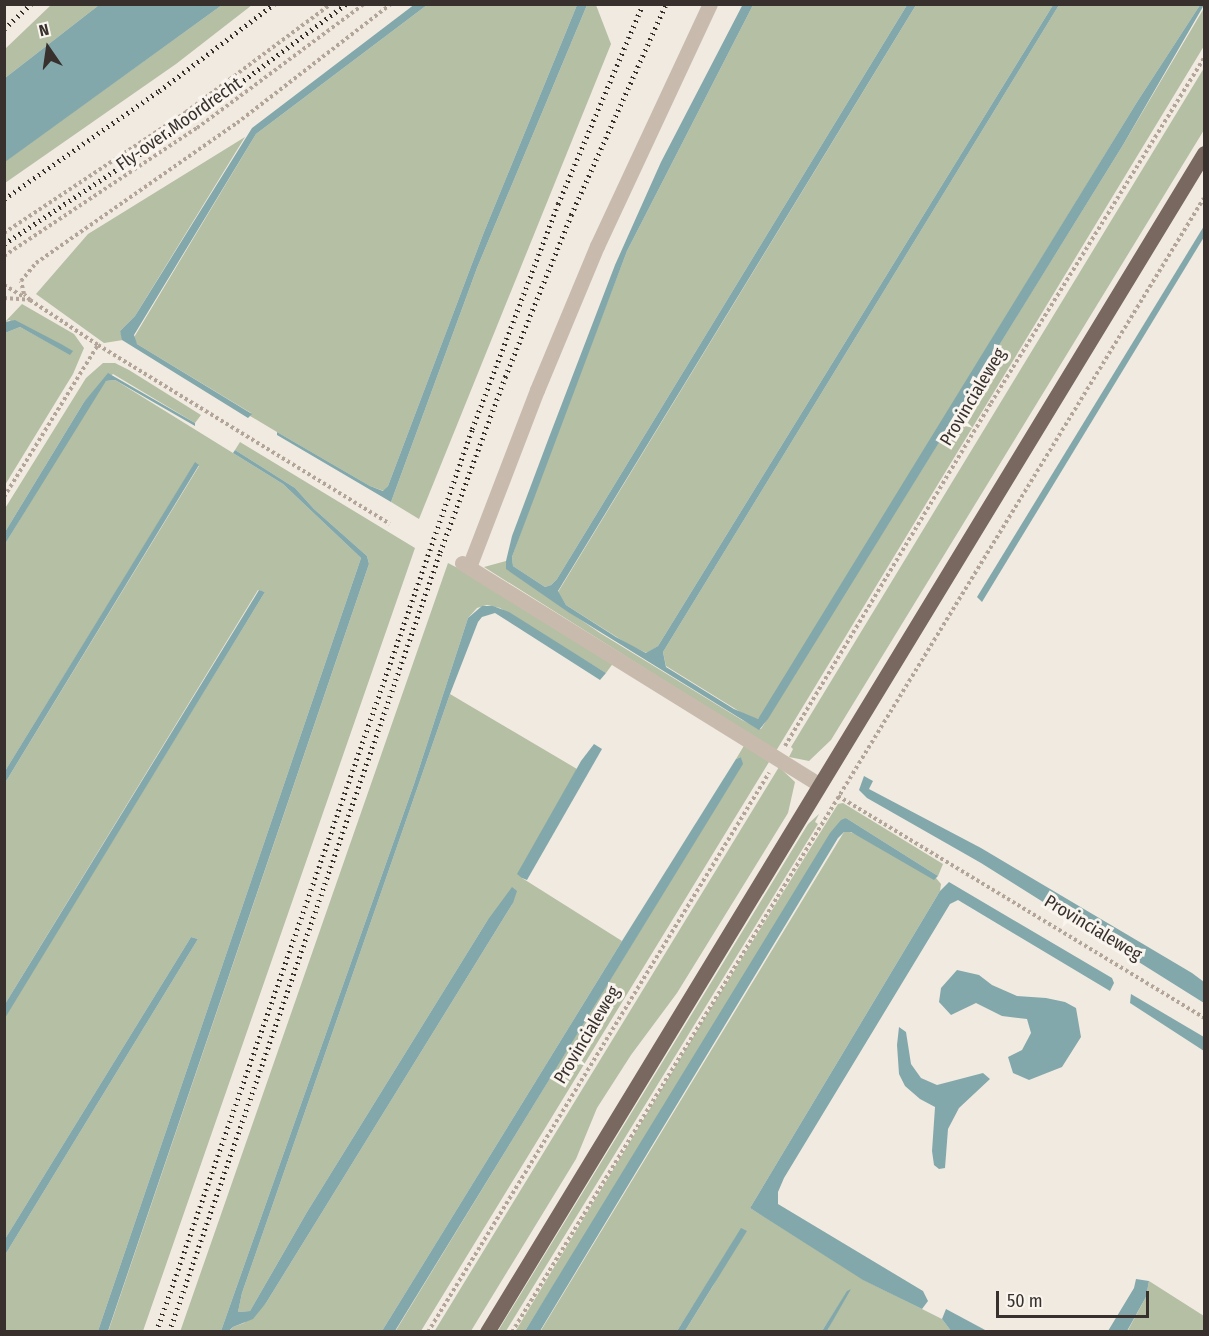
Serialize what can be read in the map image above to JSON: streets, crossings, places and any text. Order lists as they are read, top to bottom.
{
  "streets": {
    "path": ["Fly-over Moordrecht", "Provincialeweg"]
  },
  "scale_bar": "50 m",
  "north": "top"
}
